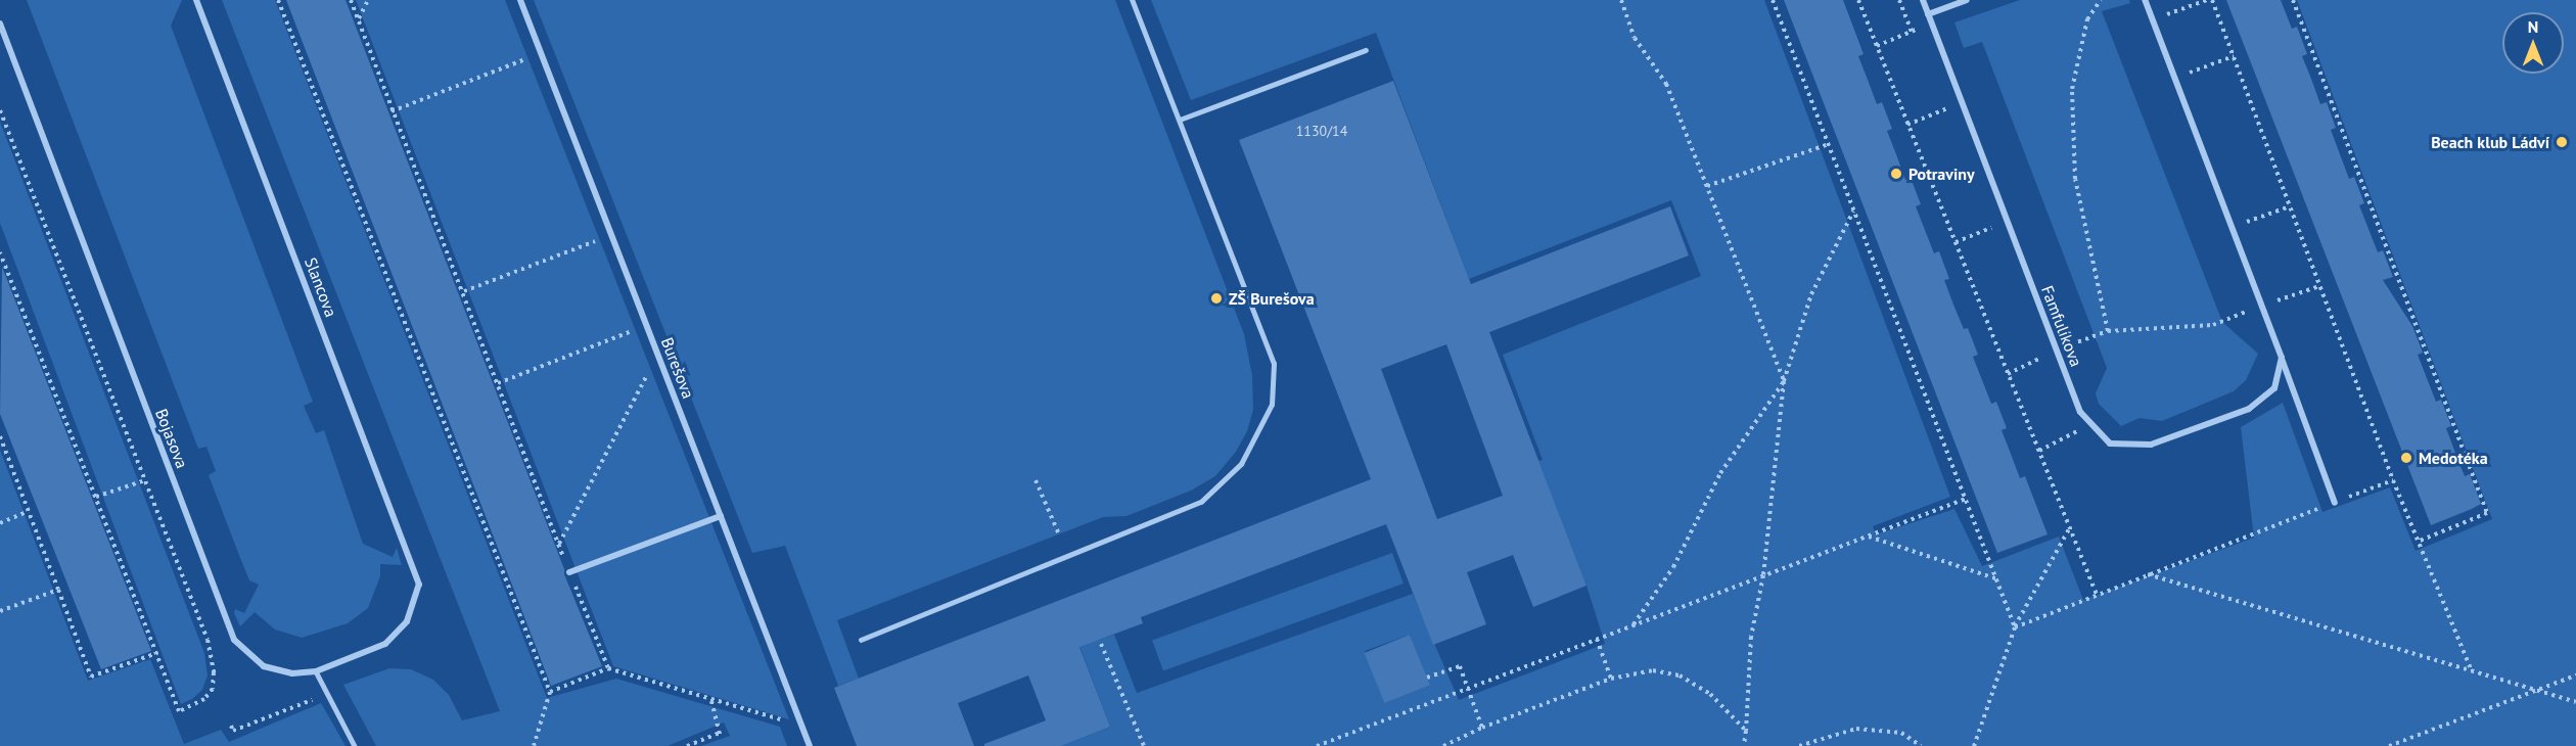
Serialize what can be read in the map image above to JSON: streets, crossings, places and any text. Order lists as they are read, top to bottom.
{
  "streets": {
    "street": [
      "Slancova",
      "Famfulíkova",
      "Burešova",
      "Bojasova"
    ]
  },
  "crossings": [
    ["Slancova", "Bojasova"]
  ],
  "places": [
    "Beach klub Ládví",
    "Potraviny",
    "ZŠ Burešova",
    "Medotéka"
  ],
  "house_numbers": ["1130/14"],
  "north": "top"
}
